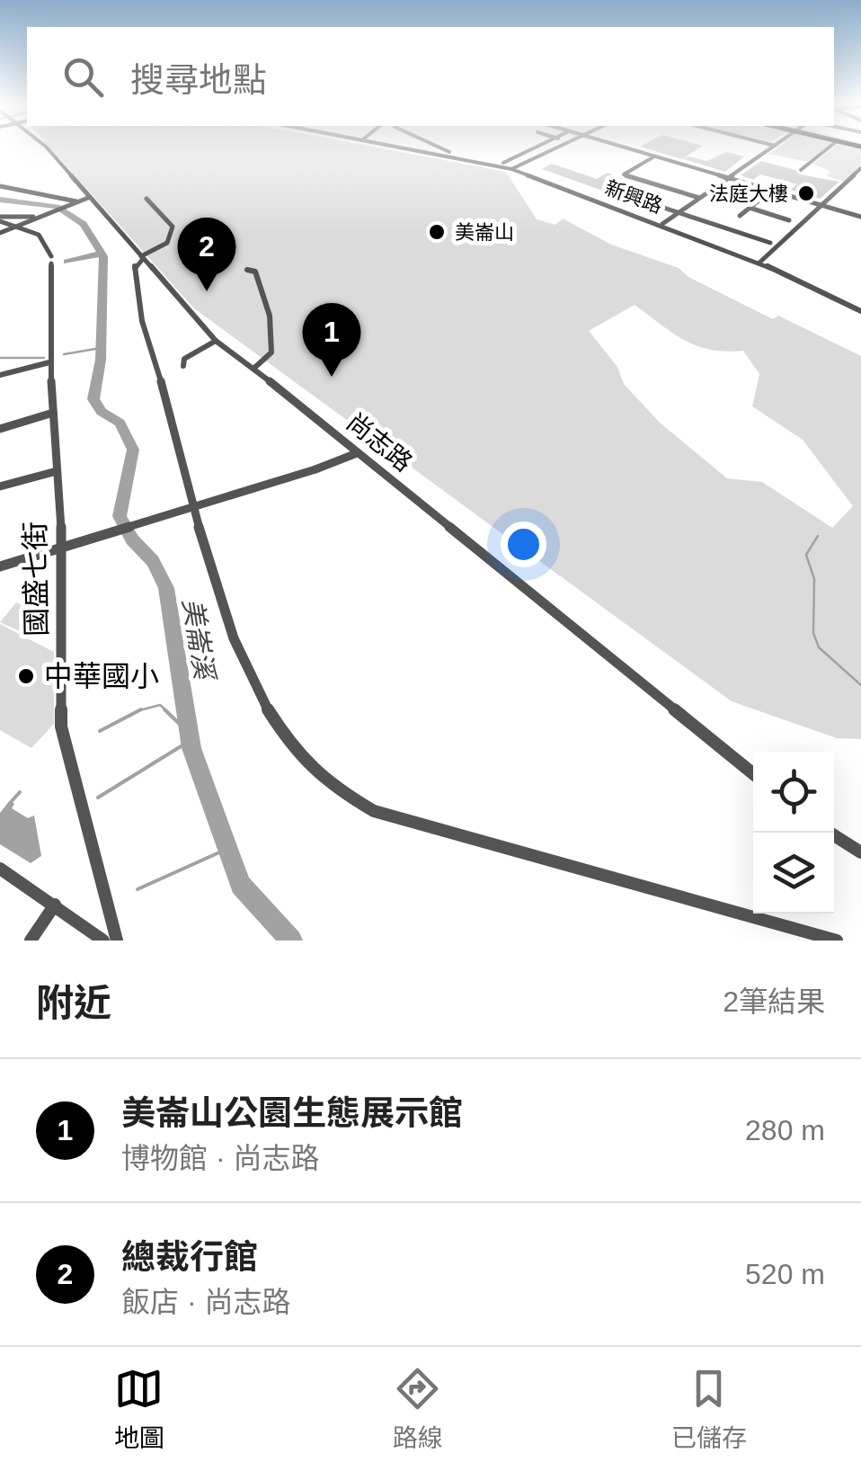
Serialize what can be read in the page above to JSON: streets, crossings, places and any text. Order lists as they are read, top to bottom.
{
  "streets": {
    "street": ["新興路", "尚志路", "國盛七街"]
  },
  "water": ["美崙溪"],
  "places": ["法庭大樓", "美崙山", "中華國小"],
  "page": {
    "search": "搜尋地點",
    "pins": ["2", "1"],
    "heading": ["附近", "2筆結果"],
    "list": [
      {
        "mark": "1",
        "name": "美崙山公園生態展示館",
        "note": "博物館 · 尚志路",
        "value": "280 m"
      },
      {
        "mark": "2",
        "name": "總裁行館",
        "note": "飯店 · 尚志路",
        "value": "520 m"
      }
    ],
    "nav": ["地圖", "路線", "已儲存"]
  }
}
